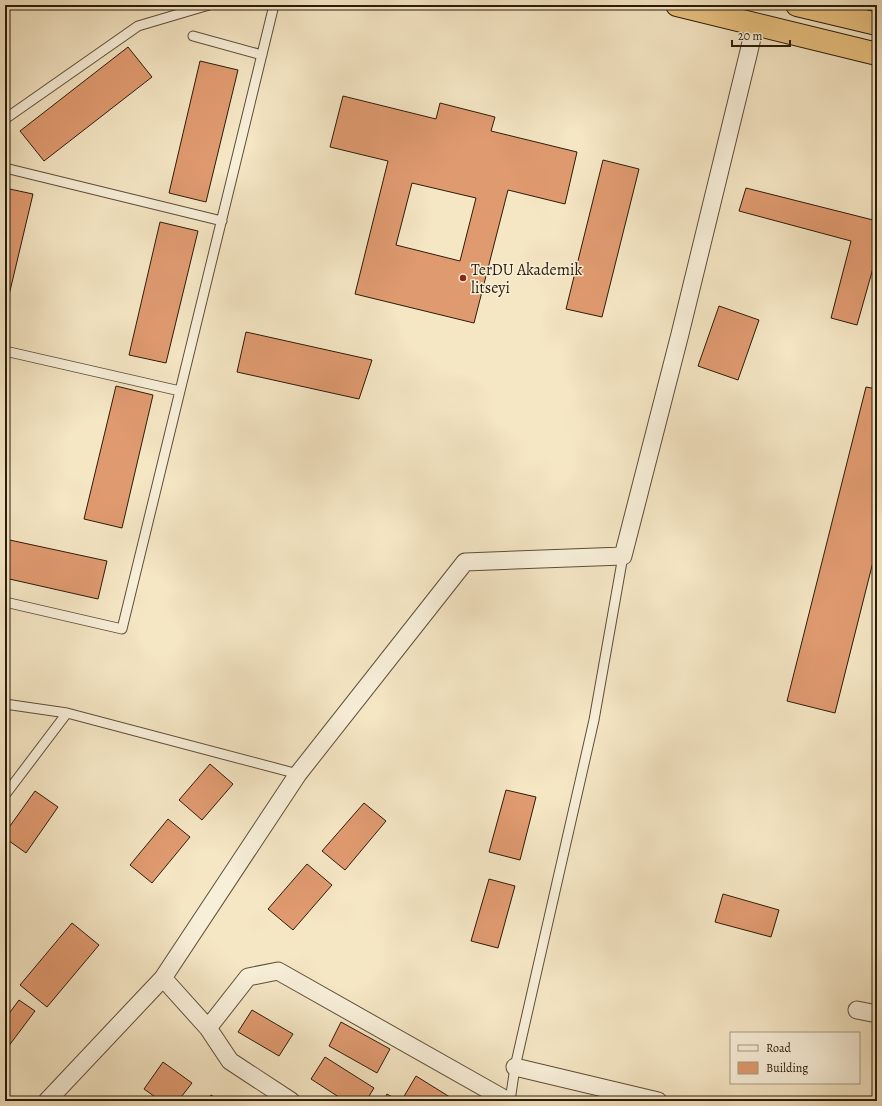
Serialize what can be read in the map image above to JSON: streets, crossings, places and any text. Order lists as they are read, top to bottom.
{
  "places": ["TerDU Akademik litseyi"],
  "legend": ["Road", "Building"],
  "scale_bar": "20 m"
}
